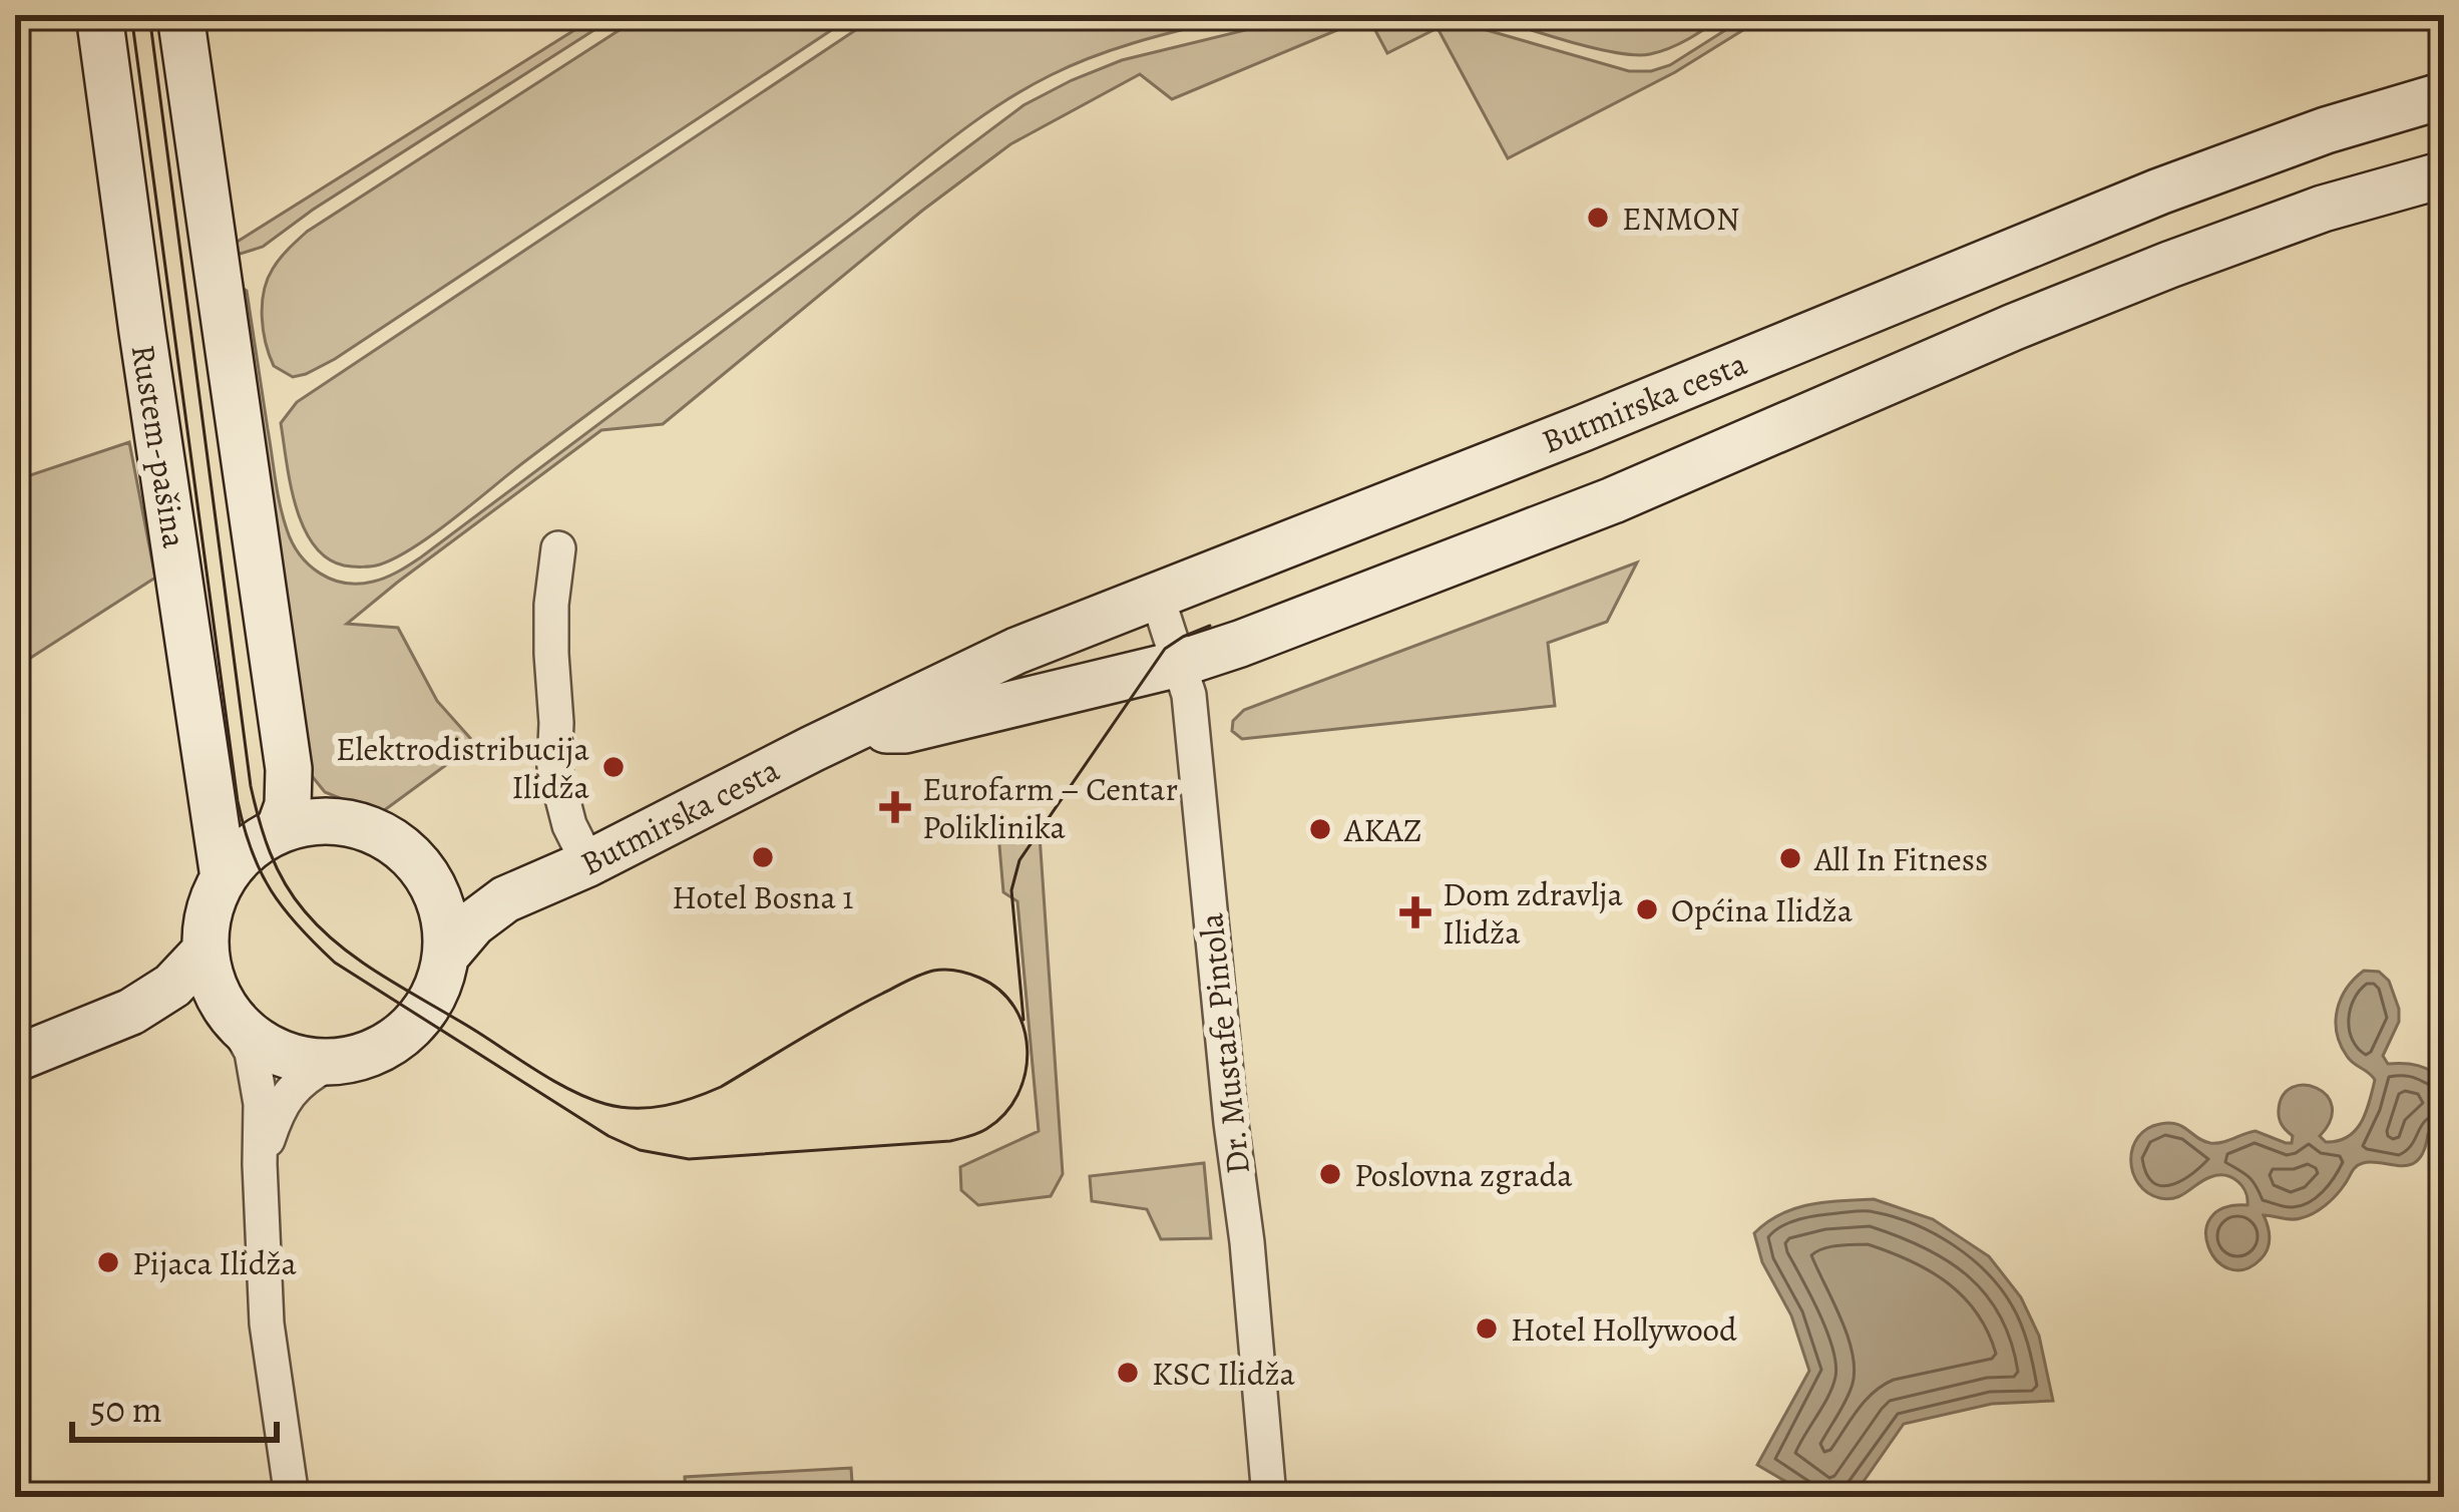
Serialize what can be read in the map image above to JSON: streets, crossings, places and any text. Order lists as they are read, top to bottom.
{
  "streets": {
    "main road": ["Butmirska cesta", "Rustem-pašina"],
    "street": ["Dr. Mustafe Pintola"]
  },
  "crossings": [
    ["Butmirska cesta", "Rustem-pašina"],
    ["Butmirska cesta", "Dr. Mustafe Pintola"]
  ],
  "places": {
    "other": [
      "ENMON",
      "Elektrodistribucija Ilidža",
      "AKAZ",
      "Hotel Bosna 1",
      "All In Fitness",
      "Općina Ilidža",
      "Poslovna zgrada",
      "Pijaca Ilidža",
      "Hotel Hollywood",
      "KSC Ilidža"
    ],
    "health": ["Eurofarm – Centar Poliklinika", "Dom zdravlja Ilidža"]
  },
  "scale_bar": "50 m"
}
